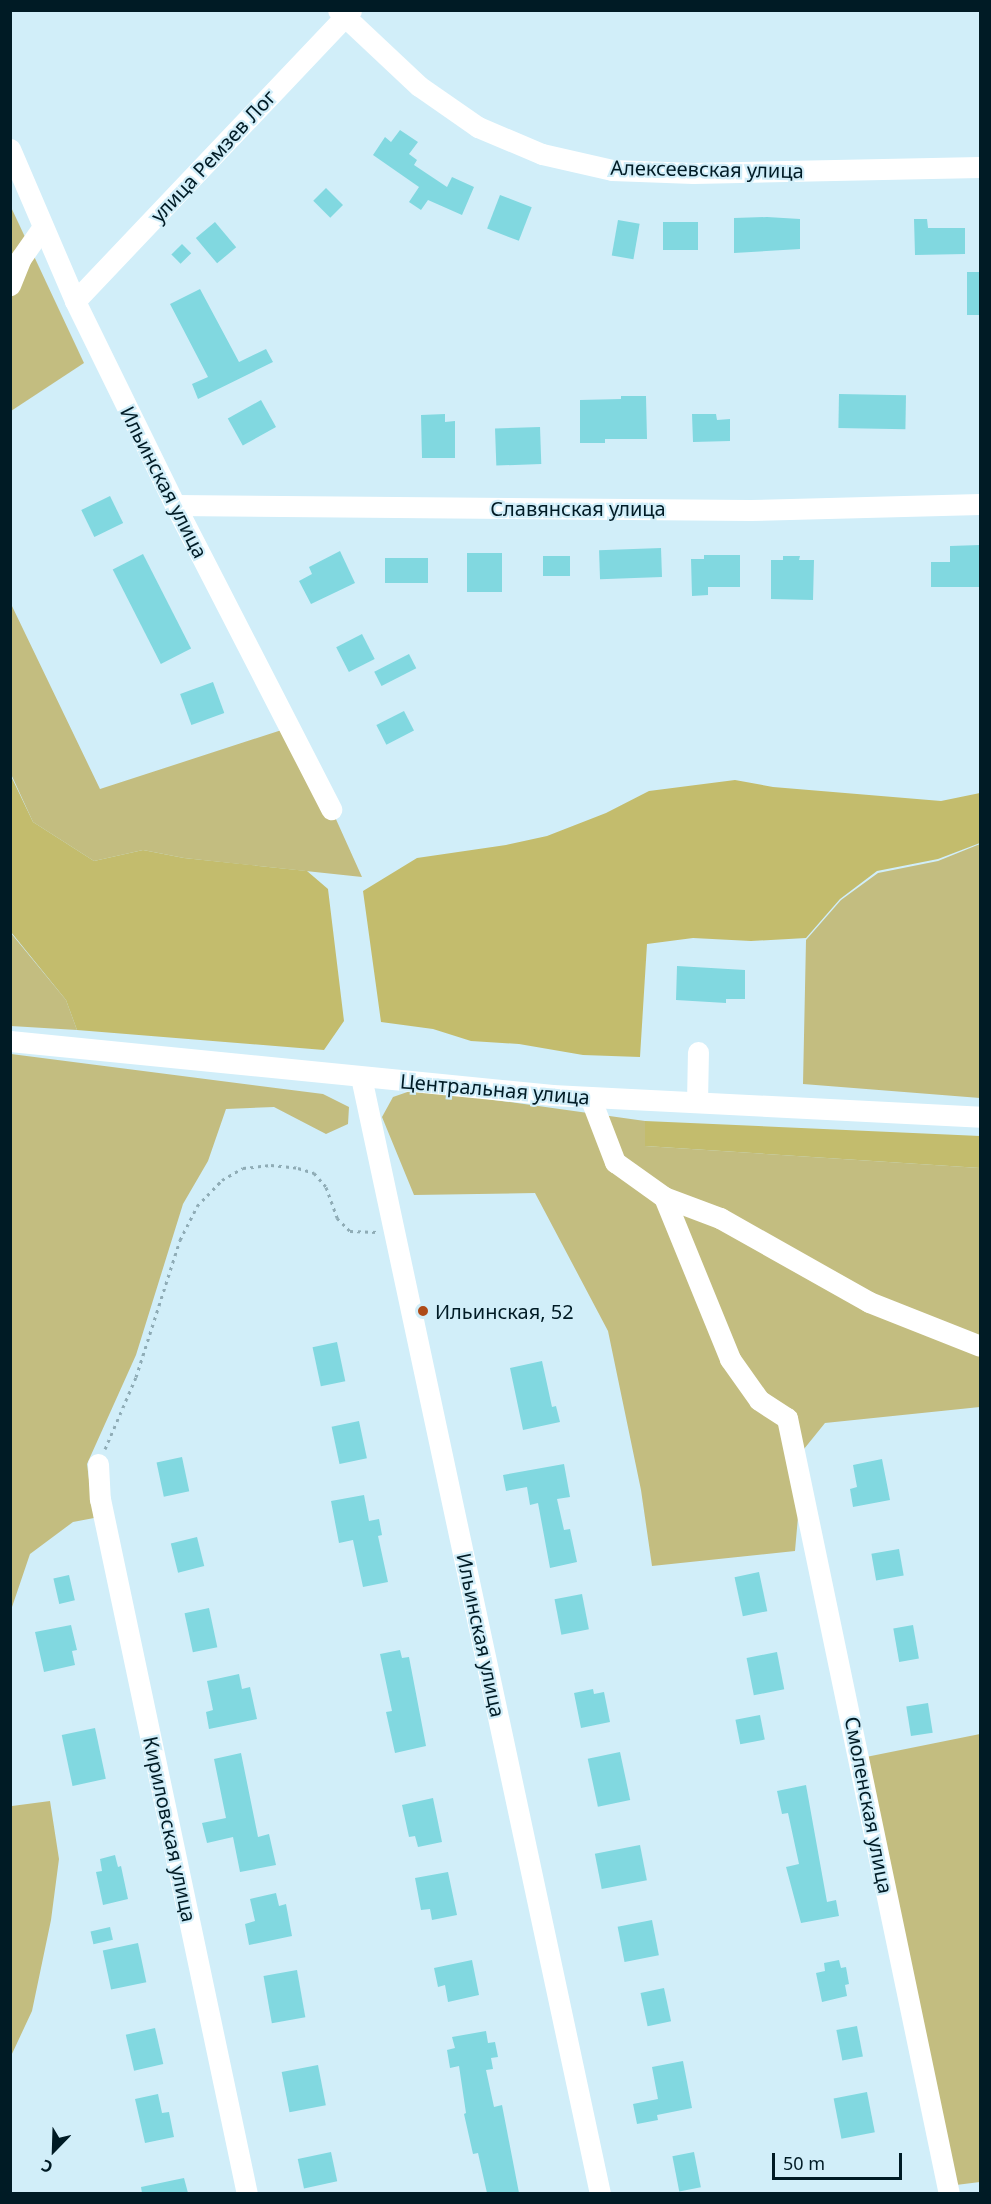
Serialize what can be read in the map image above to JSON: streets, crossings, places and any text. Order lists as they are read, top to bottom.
{
  "streets": {
    "street": [
      "улица Ремзев Лог",
      "Алексеевская улица",
      "Ильинская улица",
      "Славянская улица",
      "Центральная улица",
      "Смоленская улица",
      "Кириловская улица"
    ]
  },
  "crossings": [
    ["улица Ремзев Лог", "Алексеевская улица"],
    ["улица Ремзев Лог", "Ильинская улица"],
    ["Ильинская улица", "Славянская улица"],
    ["Ильинская улица", "Центральная улица"]
  ],
  "places": ["Ильинская, 52"],
  "scale_bar": "50 m",
  "north": "bottom left"
}
